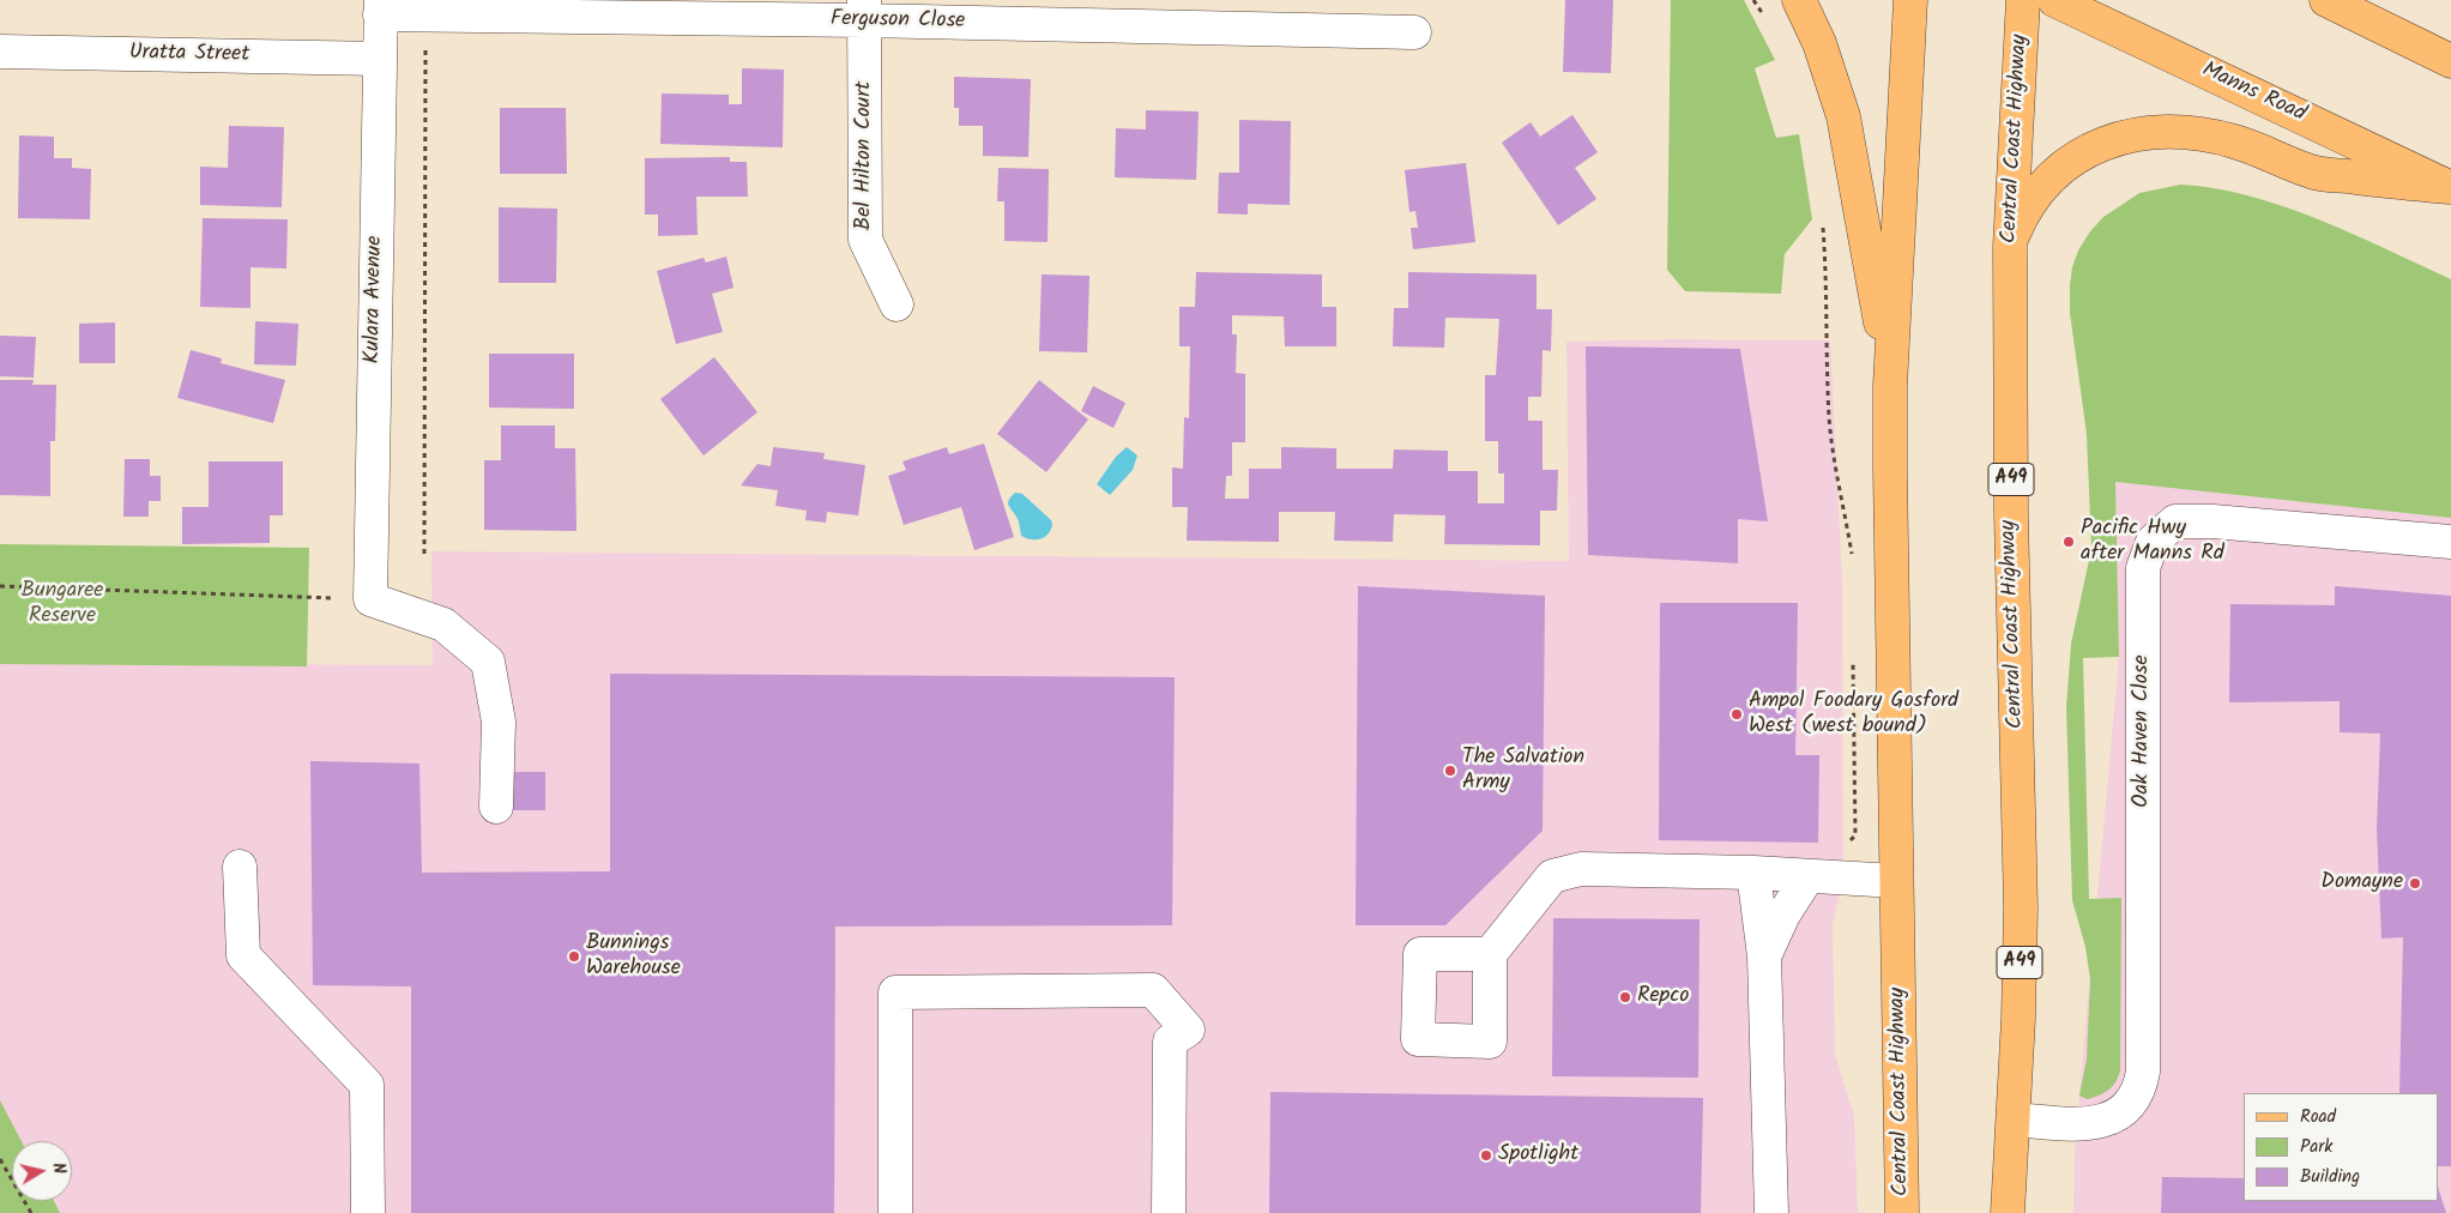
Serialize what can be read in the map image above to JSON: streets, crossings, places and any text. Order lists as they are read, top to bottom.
{
  "streets": {
    "main road": ["Manns Road", "Central Coast Highway", "A49"],
    "street": [
      "Ferguson Close",
      "Uratta Street",
      "Bel Hilton Court",
      "Kulara Avenue",
      "Oak Haven Close"
    ]
  },
  "crossings": [
    ["Ferguson Close", "Bel Hilton Court"],
    ["Ferguson Close", "Kulara Avenue"],
    ["Uratta Street", "Kulara Avenue"],
    ["Central Coast Highway", "Oak Haven Close"]
  ],
  "parks": ["Bungaree Reserve"],
  "places": [
    "Pacific Hwy after Manns Rd",
    "Ampol Foodary Gosford West (west bound)",
    "The Salvation Army",
    "Domayne",
    "Bunnings Warehouse",
    "Repco",
    "Spotlight"
  ],
  "legend": ["Road", "Park", "Building"],
  "north": "right"
}
